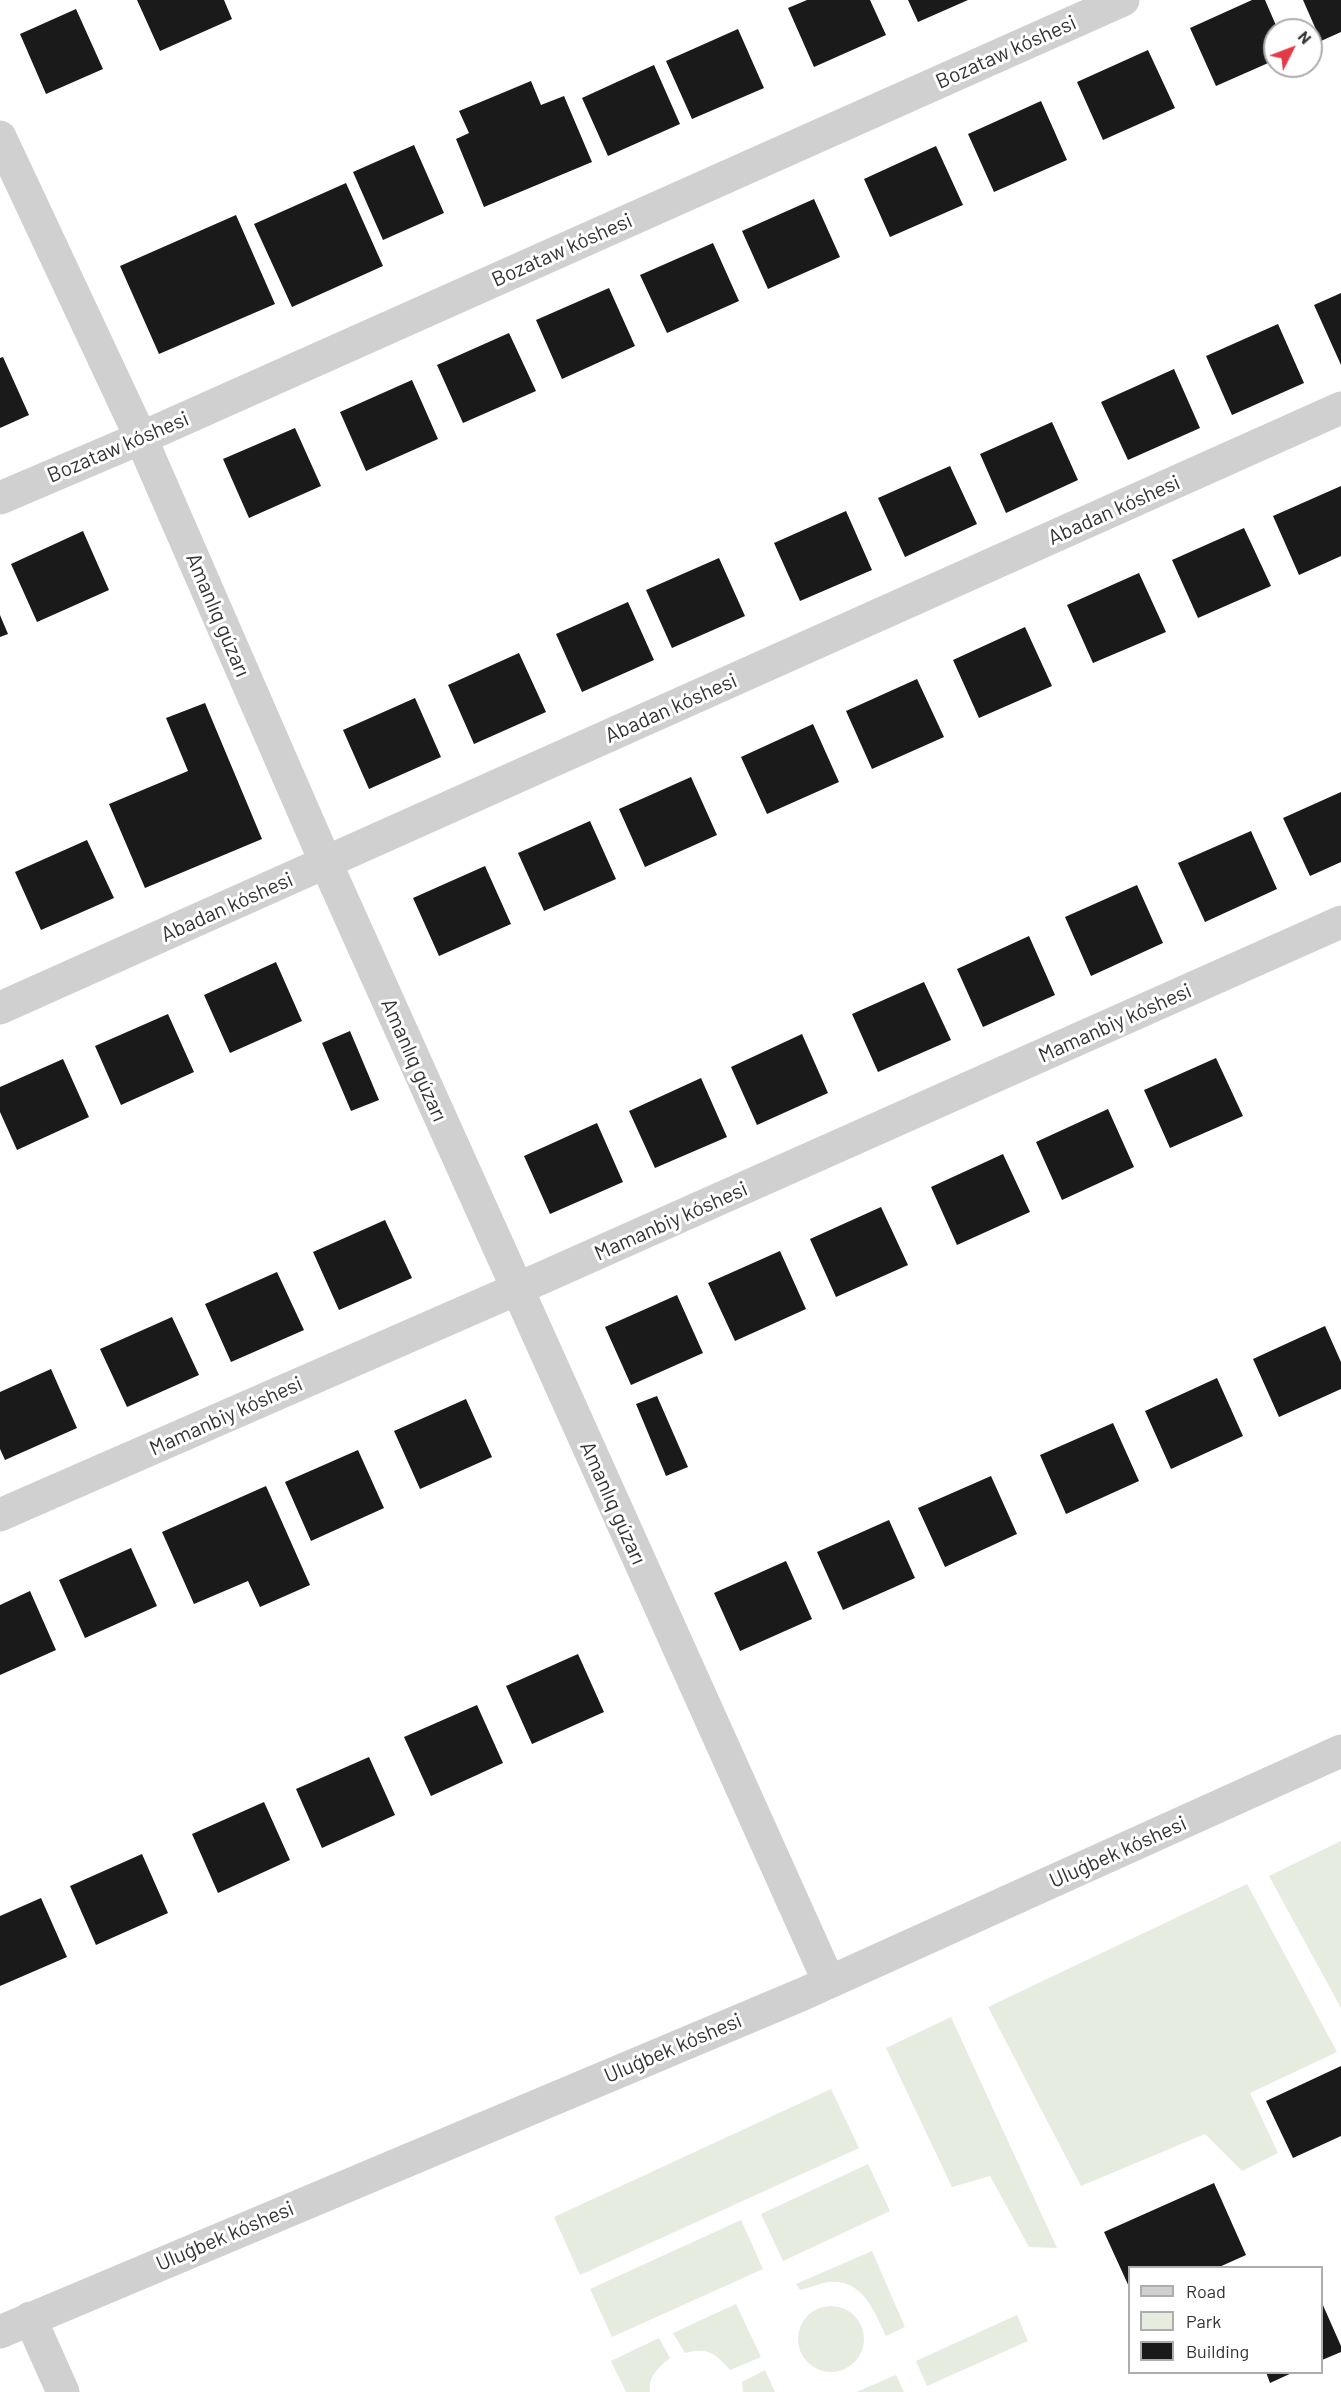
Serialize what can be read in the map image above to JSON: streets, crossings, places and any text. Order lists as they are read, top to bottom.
{
  "streets": {
    "street": [
      "Bozataw kóshesi",
      "Abadan kóshesi",
      "Amanlıq gúzarı",
      "Mamanbiy kóshesi",
      "Uluǵbek kóshesi"
    ]
  },
  "crossings": [
    ["Bozataw kóshesi", "Amanlıq gúzarı"],
    ["Abadan kóshesi", "Amanlıq gúzarı"],
    ["Amanlıq gúzarı", "Mamanbiy kóshesi"],
    ["Amanlıq gúzarı", "Uluǵbek kóshesi"]
  ],
  "legend": ["Road", "Park", "Building"],
  "north": "top right"
}
